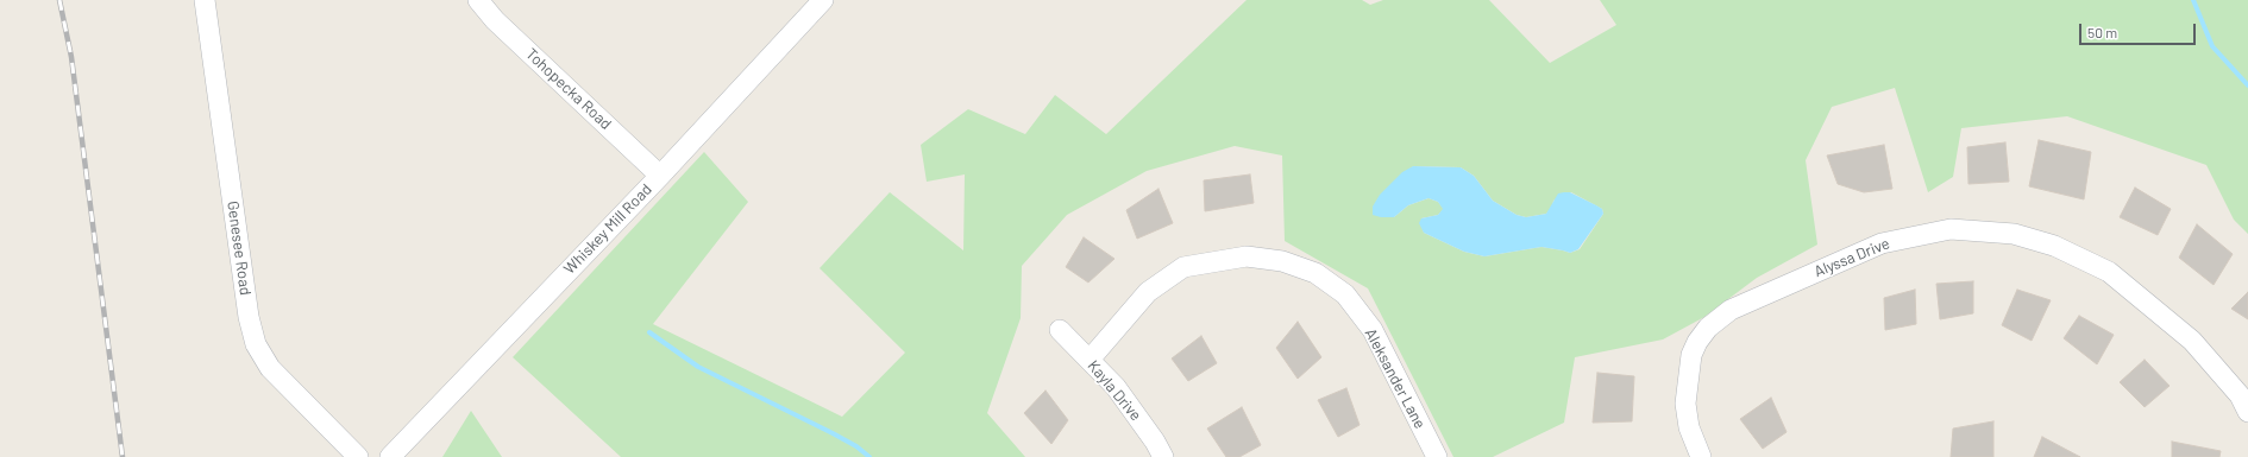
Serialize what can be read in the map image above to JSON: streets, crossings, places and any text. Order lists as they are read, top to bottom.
{
  "streets": {
    "street": [
      "Tohopecka Road",
      "Whiskey Mill Road",
      "Genesee Road",
      "Alyssa Drive",
      "Aleksander Lane",
      "Kayla Drive"
    ]
  },
  "crossings": [
    ["Tohopecka Road", "Whiskey Mill Road"],
    ["Aleksander Lane", "Kayla Drive"]
  ],
  "scale_bar": "50 m"
}
